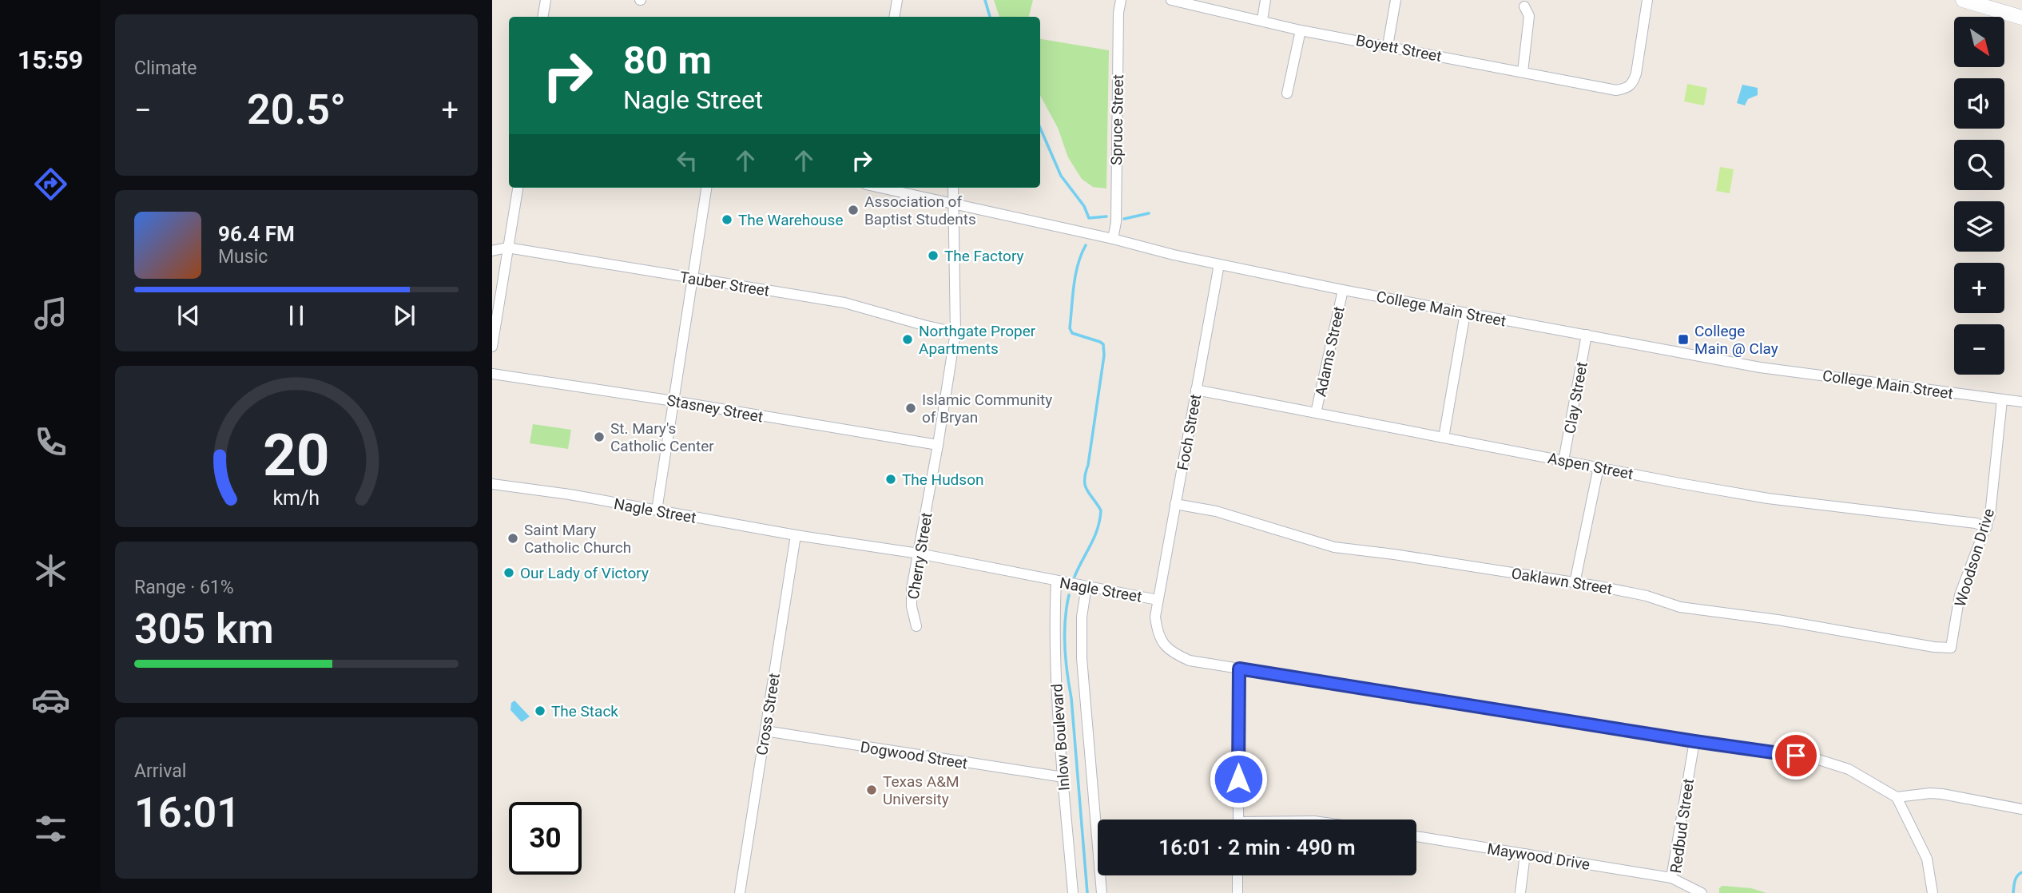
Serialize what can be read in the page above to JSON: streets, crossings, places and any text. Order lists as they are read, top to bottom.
{
  "streets": {
    "street": [
      "Boyett Street",
      "Spruce Street",
      "Tauber Street",
      "College Main Street",
      "Adams Street",
      "Clay Street",
      "Stasney Street",
      "Foch Street",
      "Aspen Street",
      "Nagle Street",
      "Cherry Street",
      "Woodson Drive",
      "Oaklawn Street",
      "Cross Street",
      "Inlow Boulevard",
      "Dogwood Street",
      "Redbud Street",
      "Maywood Drive"
    ]
  },
  "crossings": [
    ["Spruce Street", "College Main Street"],
    ["Tauber Street", "Cherry Street"],
    ["College Main Street", "Adams Street"],
    ["College Main Street", "Clay Street"],
    ["College Main Street", "Foch Street"],
    ["College Main Street", "Cherry Street"],
    ["College Main Street", "Woodson Drive"],
    ["Adams Street", "Aspen Street"],
    ["Clay Street", "Aspen Street"],
    ["Stasney Street", "Cherry Street"],
    ["Foch Street", "Aspen Street"],
    ["Foch Street", "Nagle Street"],
    ["Foch Street", "Oaklawn Street"],
    ["Aspen Street", "Woodson Drive"],
    ["Nagle Street", "Cherry Street"],
    ["Nagle Street", "Cross Street"],
    ["Nagle Street", "Inlow Boulevard"],
    ["Nagle Street", "Redbud Street"],
    ["Woodson Drive", "Oaklawn Street"],
    ["Cross Street", "Dogwood Street"],
    ["Inlow Boulevard", "Dogwood Street"],
    ["Redbud Street", "Maywood Drive"]
  ],
  "places": {
    "other": [
      "Association of Baptist Students",
      "The Warehouse",
      "The Factory",
      "Northgate Proper Apartments",
      "Islamic Community of Bryan",
      "St. Mary's Catholic Center",
      "The Hudson",
      "Saint Mary Catholic Church",
      "Our Lady of Victory",
      "The Stack",
      "Texas A&M University"
    ],
    "transit": ["College Main @ Clay"]
  },
  "north": "bottom right",
  "page": {
    "tabs": "15:59",
    "tile": [
      "Climate",
      ["Range · 61%", "305 km"],
      ["Arrival", "16:01"]
    ],
    "map_buttons": ["+", "−"],
    "turn": ["80 m", "Nagle Street"],
    "heat": ["−", "20.5°", "+"],
    "song": ["96.4 FM", "Music"],
    "limit": "30",
    "trip": "16:01 · 2 min · 490 m",
    "gauge": ["20", "km/h"]
  }
}
